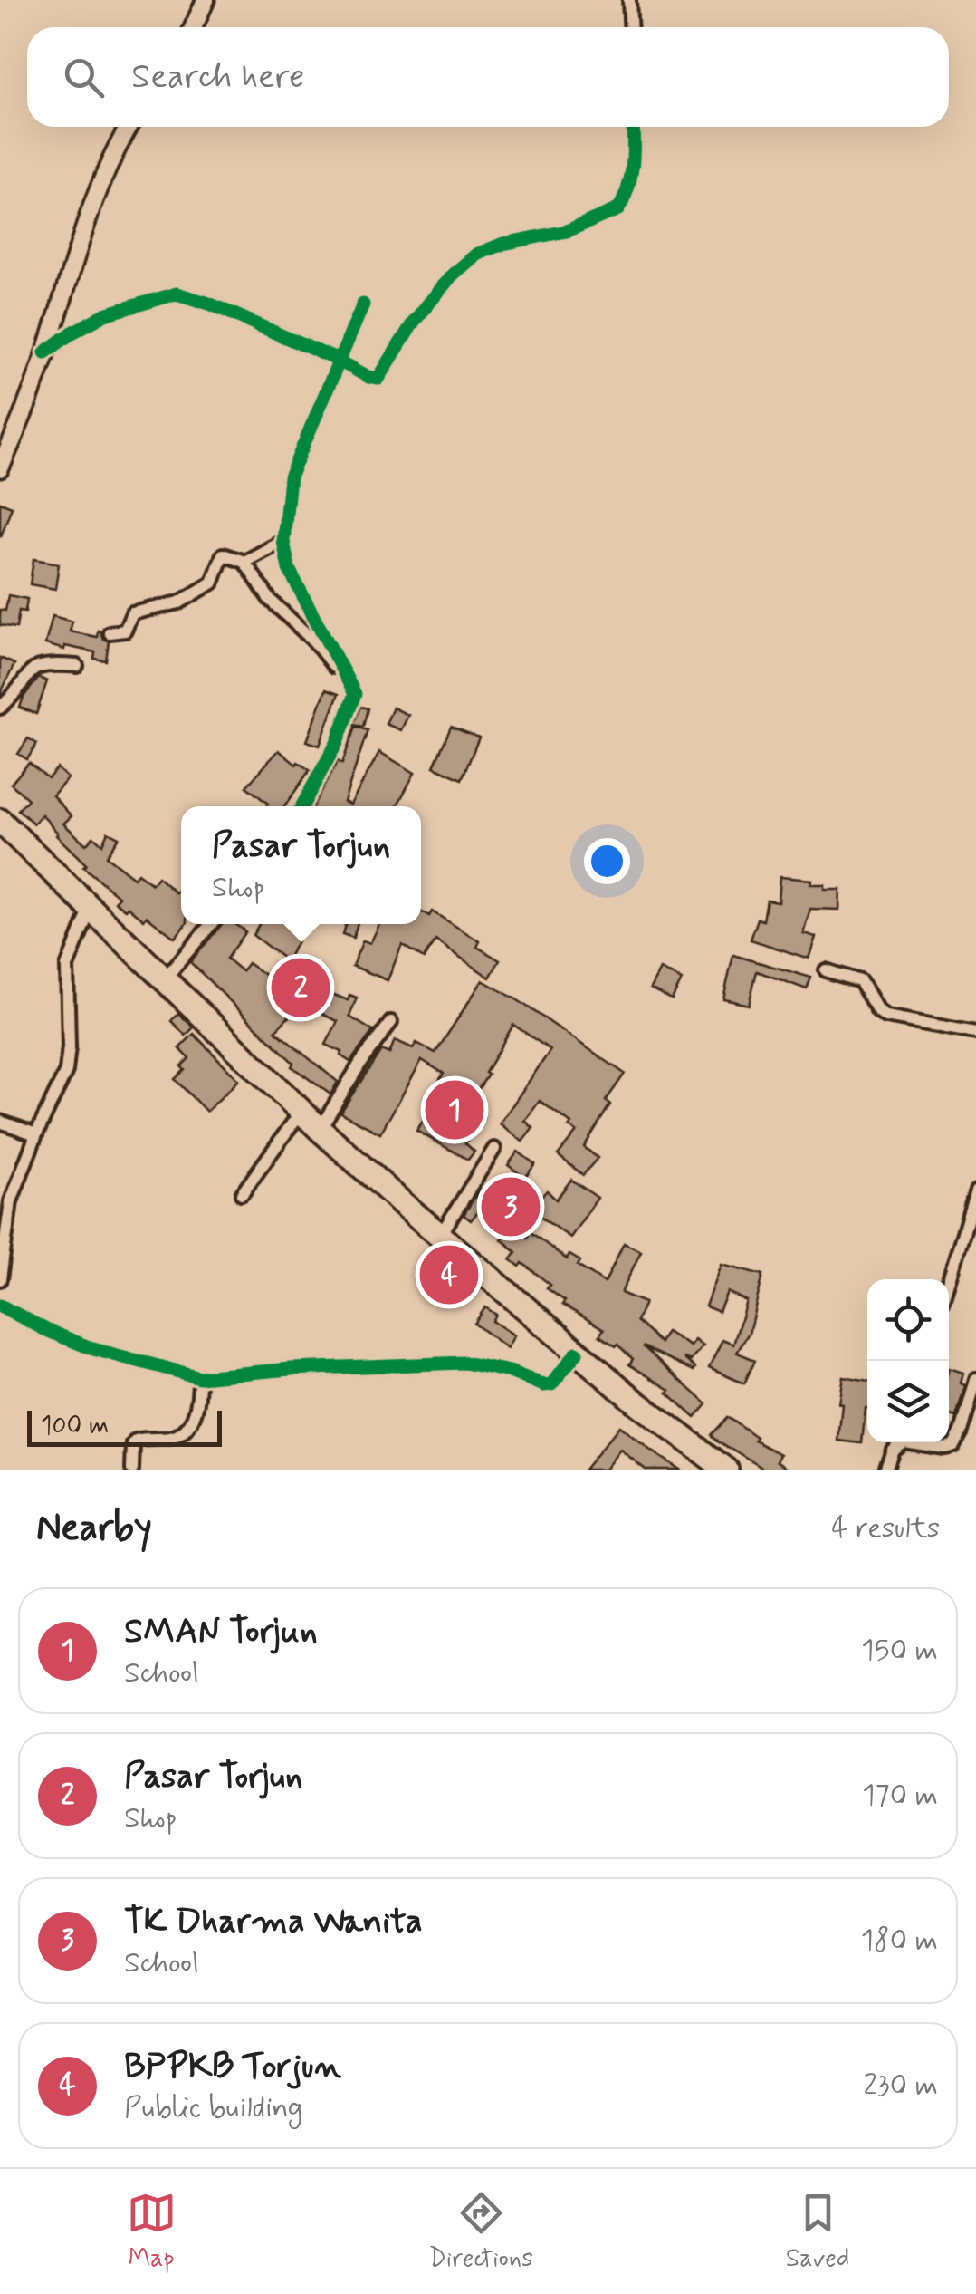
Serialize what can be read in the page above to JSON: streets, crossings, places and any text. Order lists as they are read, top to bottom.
{
  "scale_bar": "100 m",
  "page": {
    "search": "Search here",
    "popup": ["Pasar Torjun", "Shop"],
    "pins": [
      "2",
      "1",
      "3",
      "4"
    ],
    "scale": "100 m",
    "heading": ["Nearby", "4 results"],
    "list": [
      {
        "mark": "1",
        "name": "SMAN Torjun",
        "note": "School",
        "value": "150 m"
      },
      {
        "mark": "2",
        "name": "Pasar Torjun",
        "note": "Shop",
        "value": "170 m"
      },
      {
        "mark": "3",
        "name": "TK Dharma Wanita",
        "note": "School",
        "value": "180 m"
      },
      {
        "mark": "4",
        "name": "BPPKB Torjun",
        "note": "Public building",
        "value": "230 m"
      }
    ],
    "nav": ["Map", "Directions", "Saved"]
  }
}
